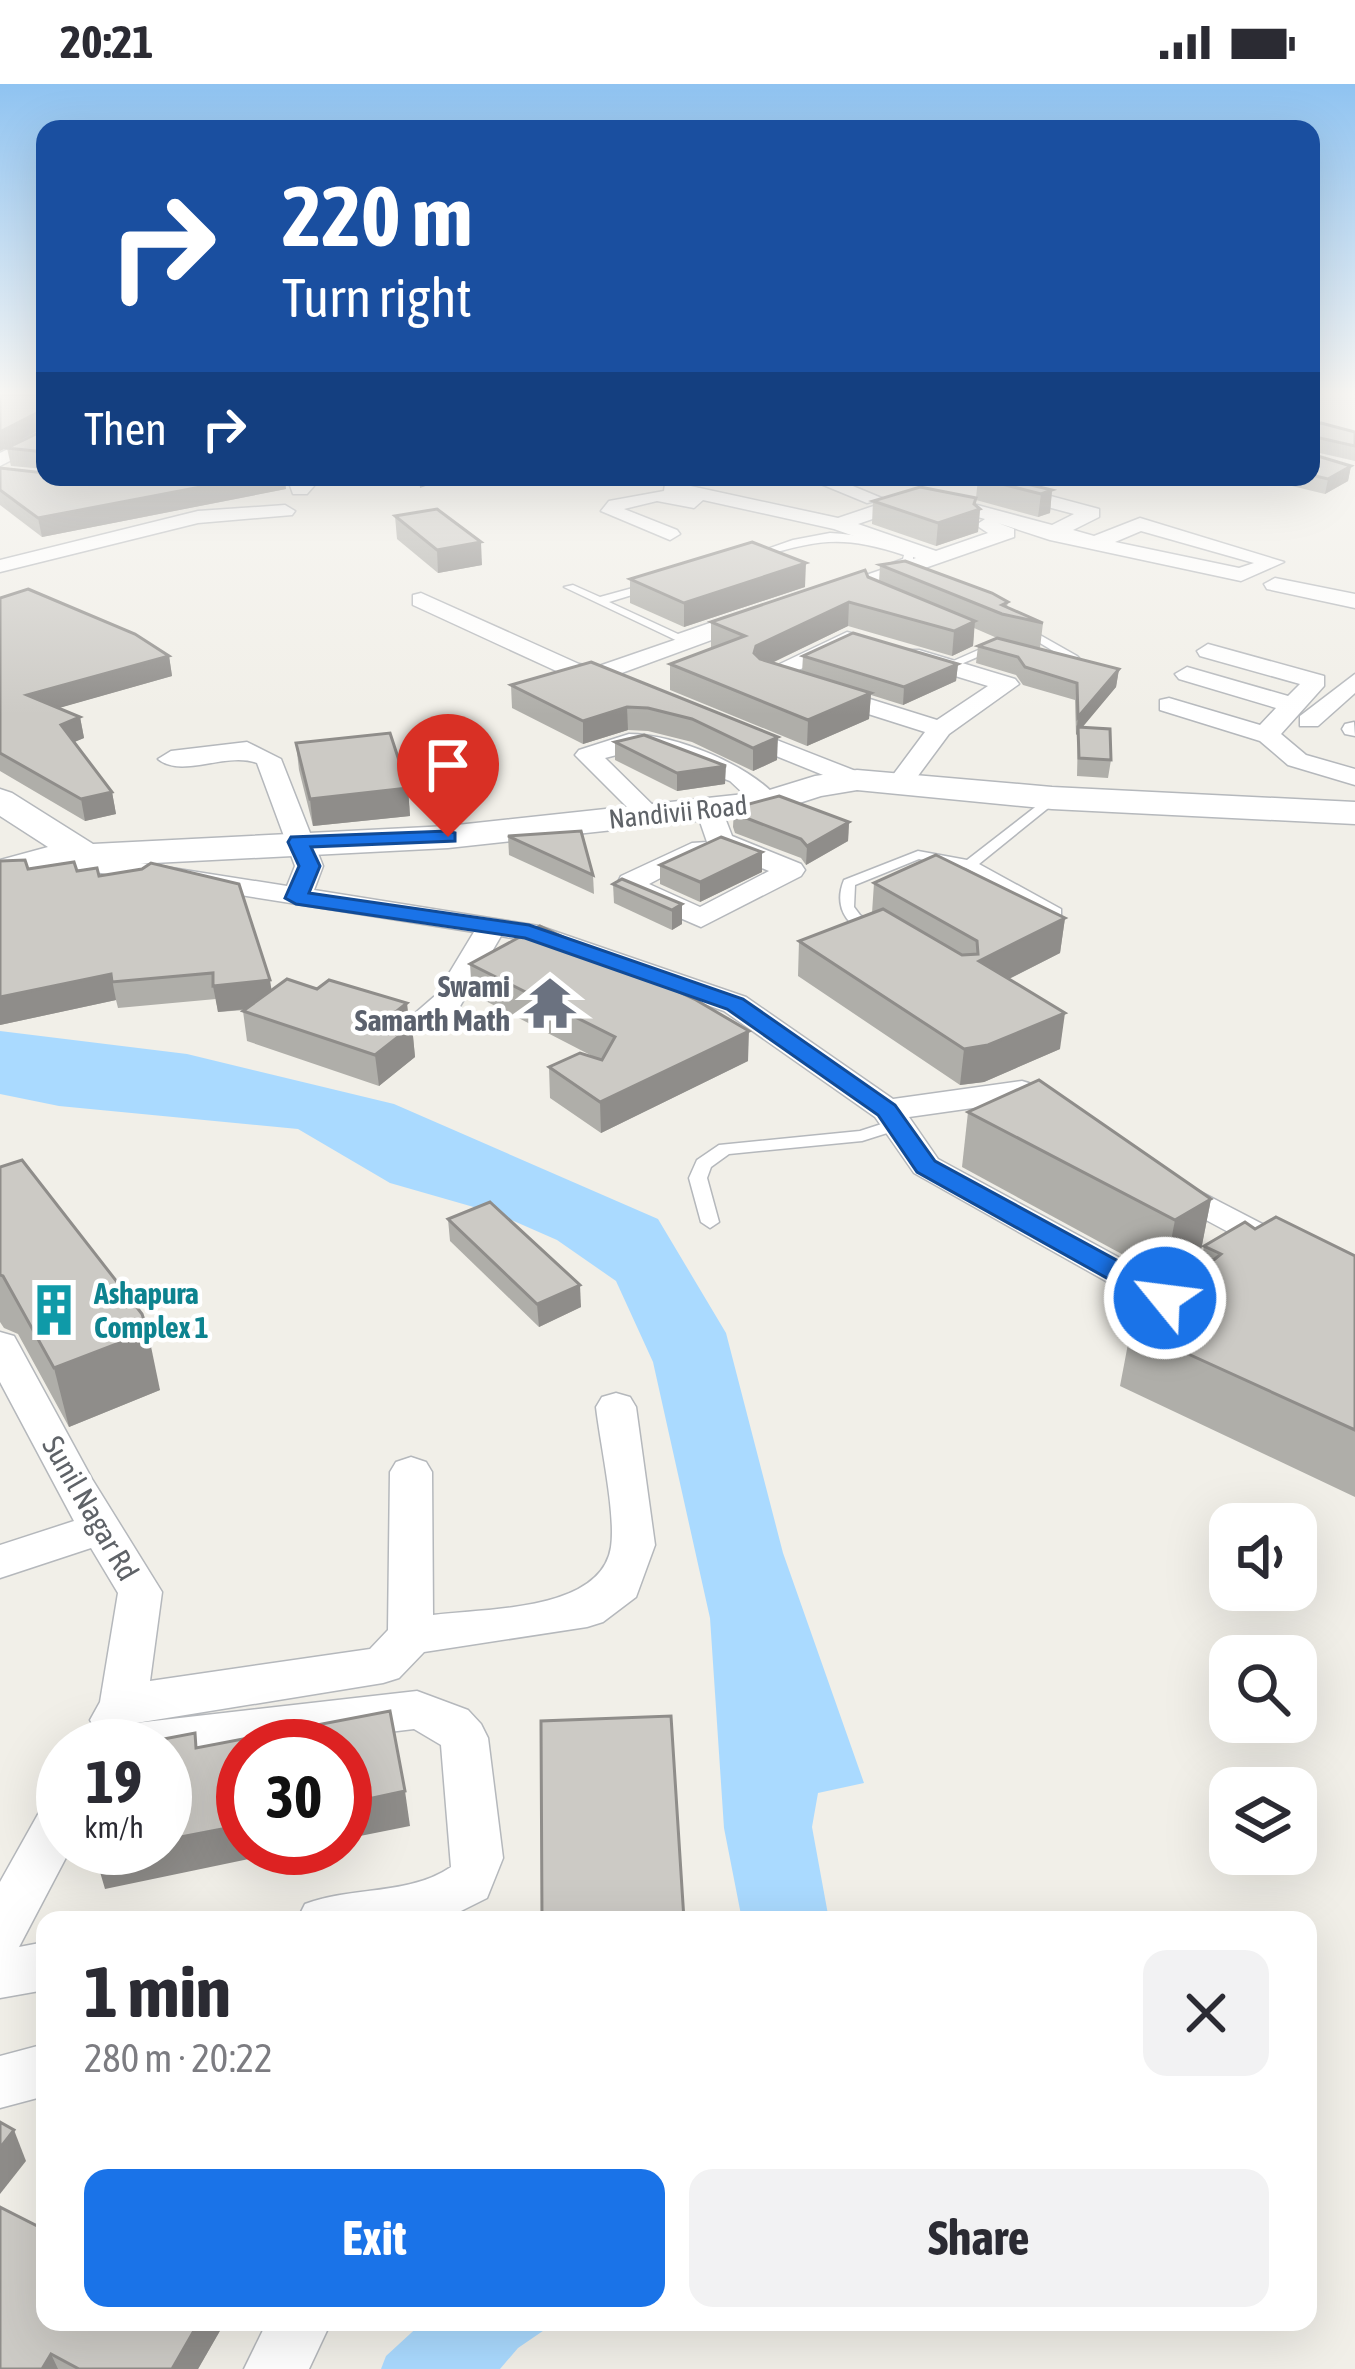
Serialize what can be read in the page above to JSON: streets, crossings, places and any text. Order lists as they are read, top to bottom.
{
  "streets": {
    "street": ["Nandivii Road", "Sunil Nagar Rd"]
  },
  "places": {
    "temple": ["Swami Samarth Math"],
    "building": ["Ashapura Complex 1"]
  },
  "page": {
    "status": "20:21",
    "turn": ["220 m", "Turn right"],
    "then": "Then",
    "speed": "19 km/h",
    "limit": "30",
    "heading": ["1 min", "280 m · 20:22"],
    "buttons": ["Exit", "Share"]
  }
}
